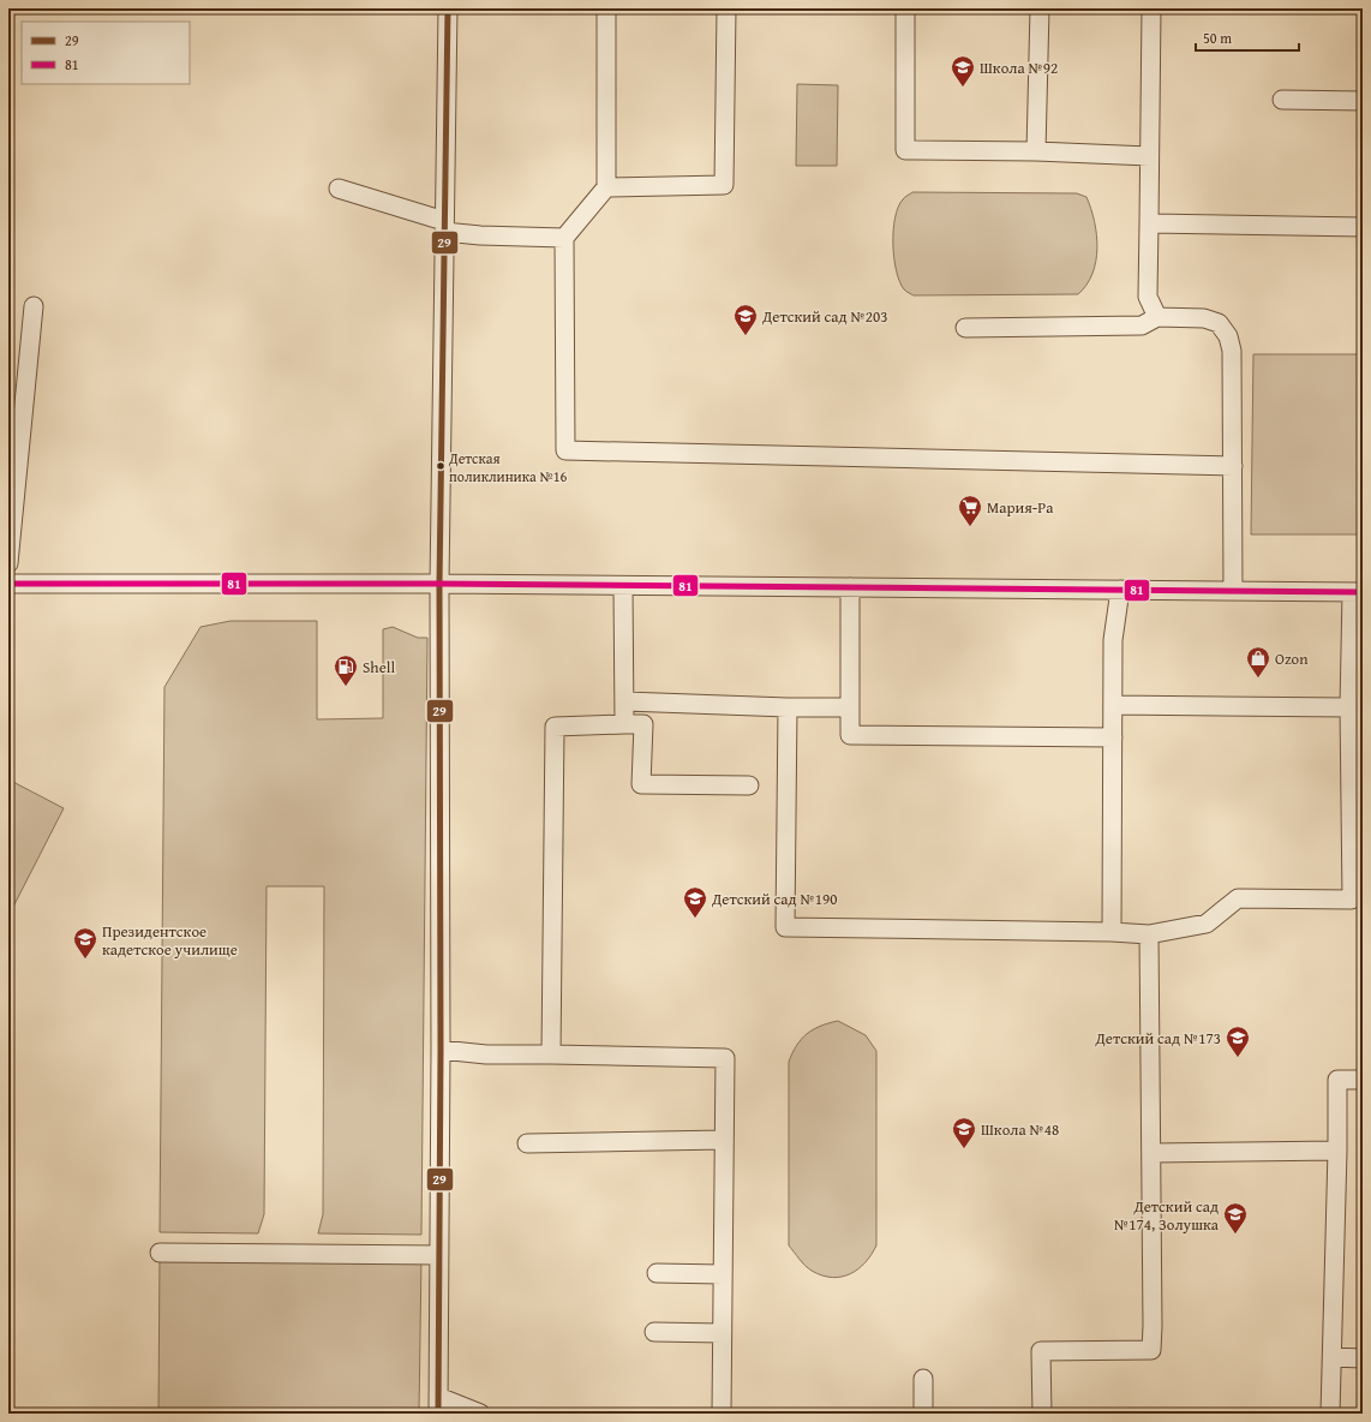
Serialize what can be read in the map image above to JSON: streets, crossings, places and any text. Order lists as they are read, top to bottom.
{
  "places": {
    "school or university": [
      "Школа №92",
      "Детский сад №203",
      "Детский сад №190",
      "Президентское кадетское училище",
      "Детский сад №173",
      "Школа №48",
      "Детский сад №174, Золушка"
    ],
    "other": ["Детская поликлиника №16"],
    "supermarket": ["Мария-Ра"],
    "shop": ["Ozon"],
    "fuel station": ["Shell"]
  },
  "lines": ["transit line 29", "transit line 81"],
  "legend": ["29", "81"],
  "scale_bar": "50 m"
}
